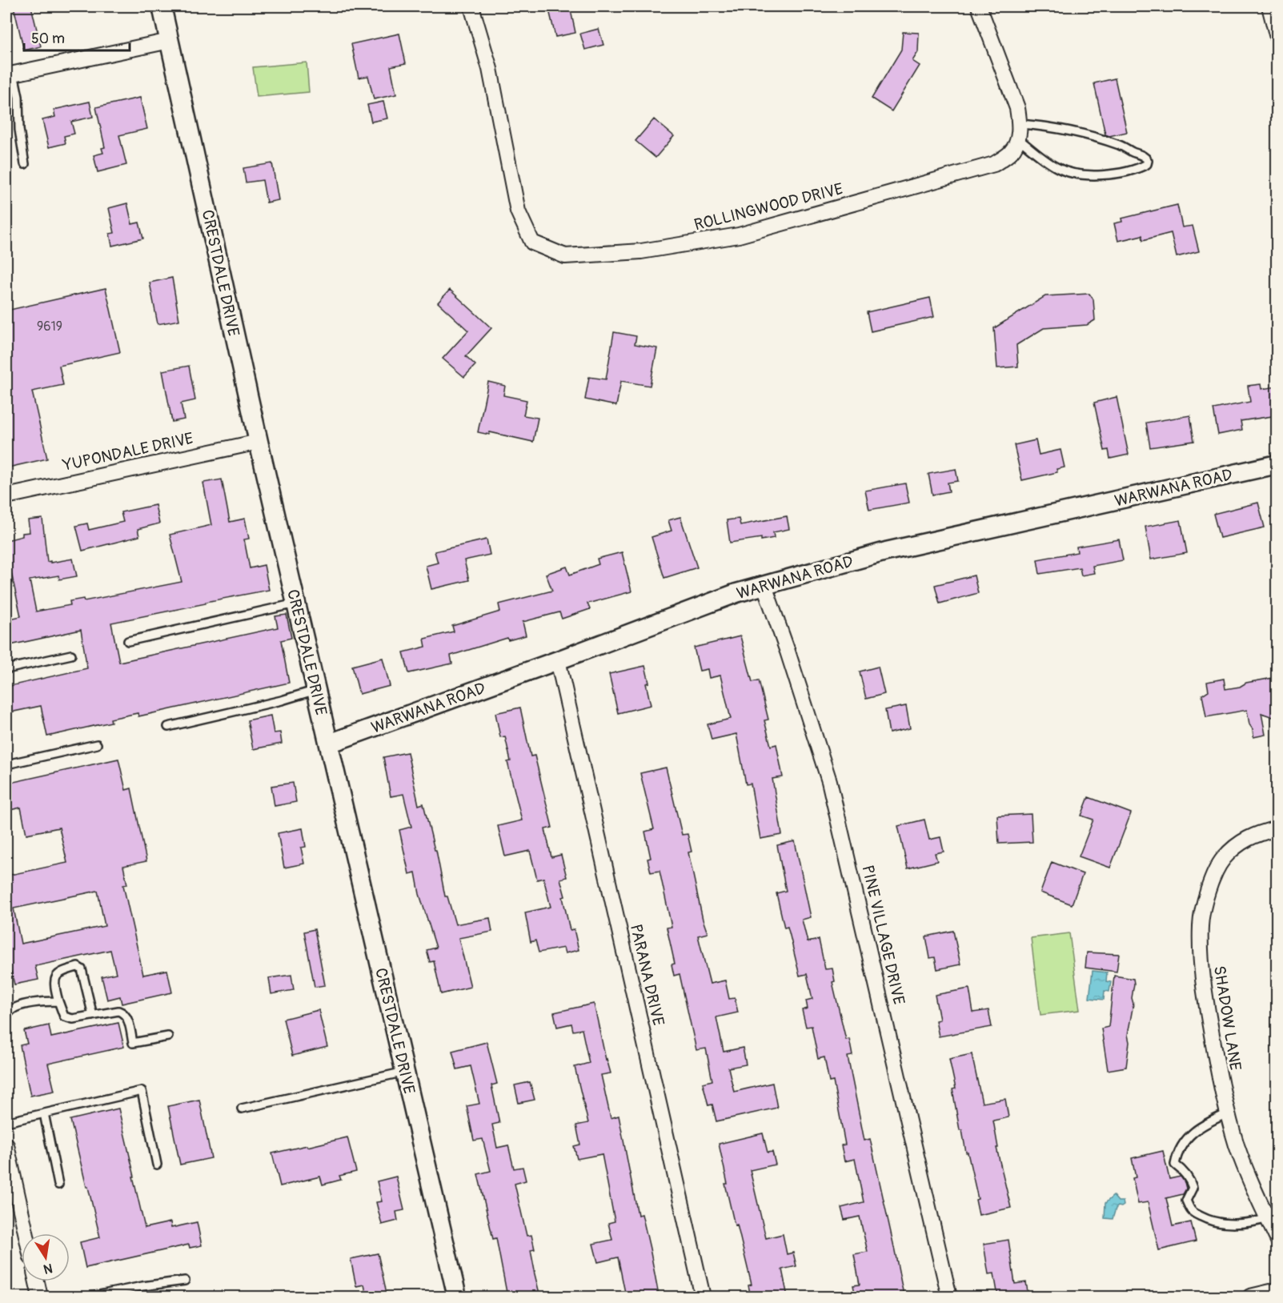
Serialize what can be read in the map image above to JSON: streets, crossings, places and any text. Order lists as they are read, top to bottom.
{
  "streets": {
    "street": [
      "ROLLINGWOOD DRIVE",
      "CRESTDALE DRIVE",
      "YUPONDALE DRIVE",
      "WARWANA ROAD",
      "PINE VILLAGE DRIVE",
      "PARANA DRIVE",
      "SHADOW LANE"
    ]
  },
  "crossings": [
    ["CRESTDALE DRIVE", "YUPONDALE DRIVE"],
    ["CRESTDALE DRIVE", "WARWANA ROAD"],
    ["WARWANA ROAD", "PINE VILLAGE DRIVE"],
    ["WARWANA ROAD", "PARANA DRIVE"]
  ],
  "house_numbers": ["9619"],
  "scale_bar": "50 m",
  "north": "bottom"
}
